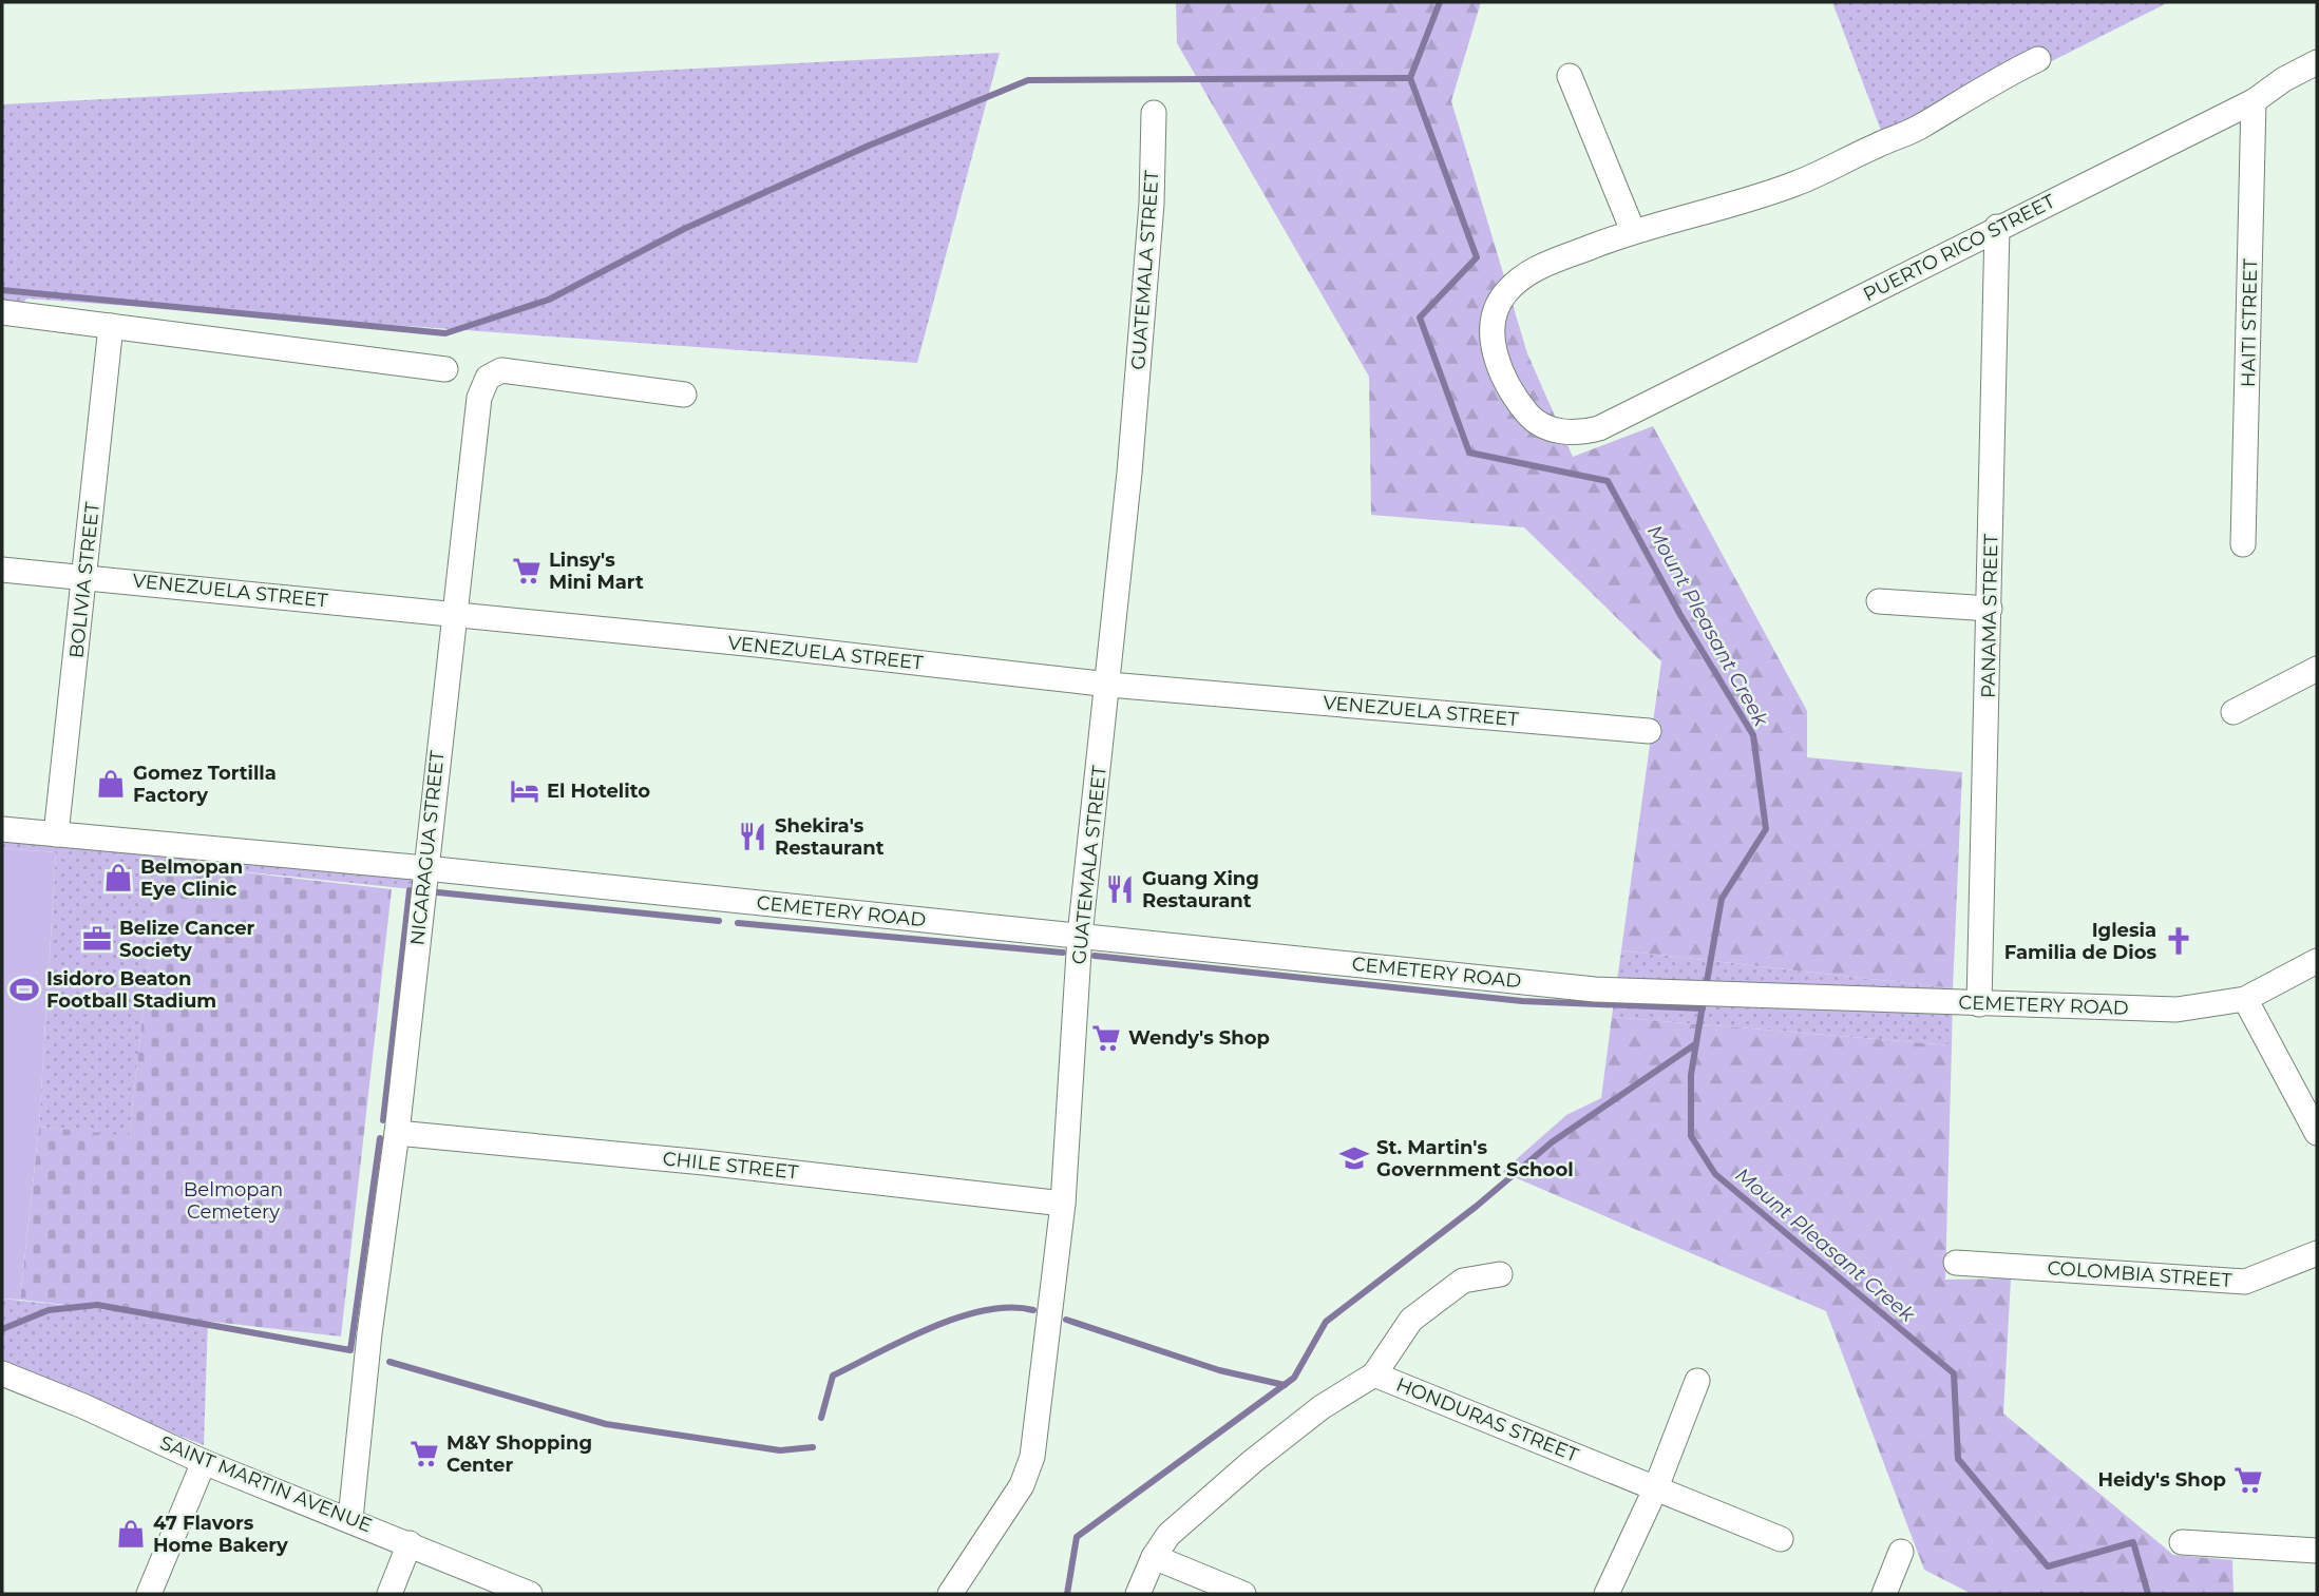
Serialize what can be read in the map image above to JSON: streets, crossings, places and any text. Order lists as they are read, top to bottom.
{
  "streets": {
    "street": [
      "PUERTO RICO STREET",
      "GUATEMALA STREET",
      "HAITI STREET",
      "BOLIVIA STREET",
      "VENEZUELA STREET",
      "PANAMA STREET",
      "NICARAGUA STREET",
      "CEMETERY ROAD",
      "CHILE STREET",
      "COLOMBIA STREET",
      "HONDURAS STREET",
      "SAINT MARTIN AVENUE"
    ]
  },
  "crossings": [
    ["PUERTO RICO STREET", "HAITI STREET"],
    ["PUERTO RICO STREET", "PANAMA STREET"],
    ["GUATEMALA STREET", "VENEZUELA STREET"],
    ["GUATEMALA STREET", "CEMETERY ROAD"],
    ["GUATEMALA STREET", "CHILE STREET"],
    ["BOLIVIA STREET", "VENEZUELA STREET"],
    ["BOLIVIA STREET", "CEMETERY ROAD"],
    ["VENEZUELA STREET", "NICARAGUA STREET"],
    ["PANAMA STREET", "CEMETERY ROAD"],
    ["NICARAGUA STREET", "CEMETERY ROAD"],
    ["NICARAGUA STREET", "CHILE STREET"],
    ["NICARAGUA STREET", "SAINT MARTIN AVENUE"]
  ],
  "water": ["Mount Pleasant Creek"],
  "parks": ["Belmopan Cemetery"],
  "places": {
    "supermarket": [
      "Linsy's Mini Mart",
      "Wendy's Shop",
      "M&Y Shopping Center",
      "Heidy's Shop"
    ],
    "shop": ["Gomez Tortilla Factory", "Belmopan Eye Clinic", "47 Flavors Home Bakery"],
    "hotel": ["El Hotelito"],
    "restaurant": ["Shekira's Restaurant", "Guang Xing Restaurant"],
    "office": ["Belize Cancer Society"],
    "church": ["Iglesia Familia de Dios"],
    "sports": ["Isidoro Beaton Football Stadium"],
    "school or university": ["St. Martin's Government School"]
  }
}
